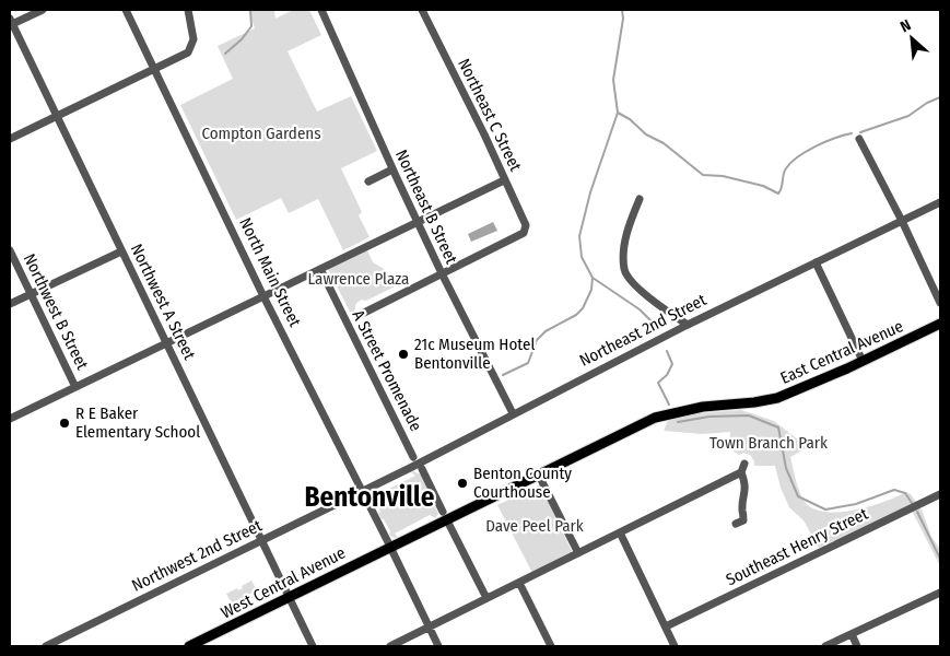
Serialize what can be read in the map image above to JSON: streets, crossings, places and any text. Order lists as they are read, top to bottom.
{
  "streets": {
    "main road": ["East Central Avenue", "West Central Avenue"],
    "street": [
      "Northeast C Street",
      "Northeast B Street",
      "North Main Street",
      "Northwest A Street",
      "Northwest B Street",
      "Northeast 2nd Street",
      "A Street Promenade",
      "Southeast Henry Street",
      "Northwest 2nd Street"
    ]
  },
  "crossings": [
    ["Northeast C Street", "Northeast B Street"],
    ["Northeast B Street", "Northeast 2nd Street"],
    ["North Main Street", "Northeast 2nd Street"],
    ["North Main Street", "East Central Avenue"],
    ["North Main Street", "Northwest 2nd Street"],
    ["North Main Street", "West Central Avenue"],
    ["Northwest A Street", "Northwest 2nd Street"],
    ["Northwest A Street", "West Central Avenue"],
    ["Northeast 2nd Street", "Northwest 2nd Street"],
    ["East Central Avenue", "West Central Avenue"]
  ],
  "districts": ["Bentonville"],
  "parks": [
    "Compton Gardens",
    "Lawrence Plaza",
    "Town Branch Park",
    "Dave Peel Park"
  ],
  "places": ["21c Museum Hotel Bentonville", "R E Baker Elementary School", "Benton County Courthouse"],
  "north": "top left"
}
